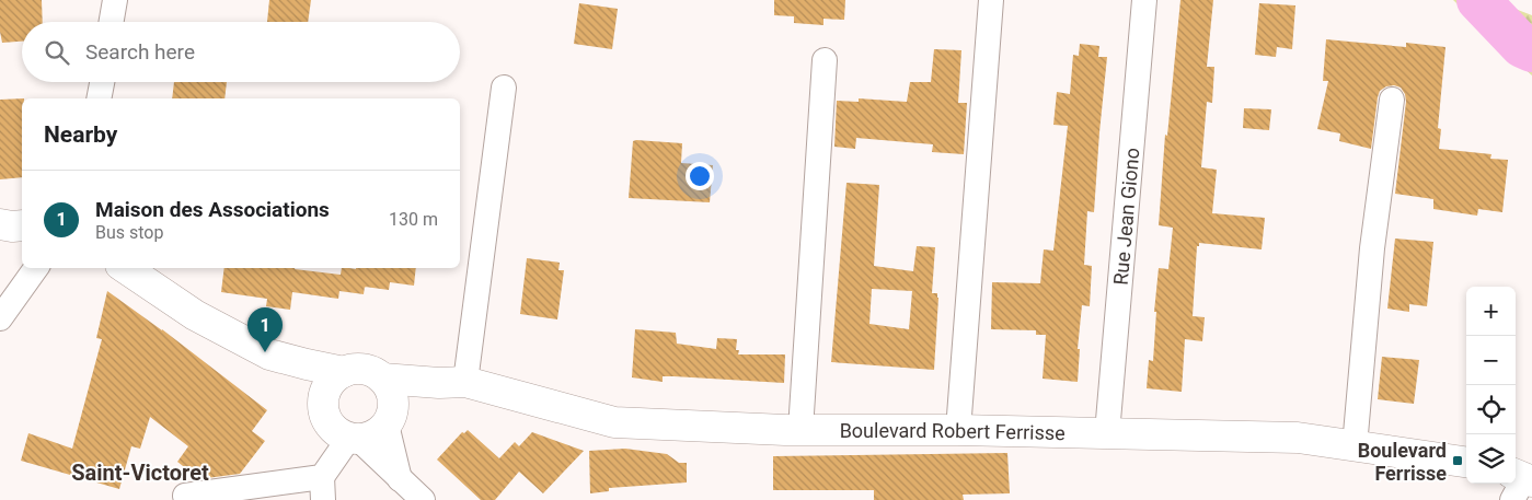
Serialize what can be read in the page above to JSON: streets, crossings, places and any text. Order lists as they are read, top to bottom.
{
  "streets": {
    "main road": ["Boulevard Robert Ferrisse"],
    "street": ["Rue Jean Giono"]
  },
  "crossings": [
    ["Rue Jean Giono", "Boulevard Robert Ferrisse"]
  ],
  "districts": ["Saint-Victoret"],
  "places": {
    "transit": ["Boulevard Ferrisse"]
  },
  "page": {
    "search": "Search here",
    "heading": "Nearby",
    "list": [
      {
        "mark": "1",
        "name": "Maison des Associations",
        "note": "Bus stop",
        "value": "130 m"
      }
    ],
    "map_buttons": ["+", "−"],
    "pins": "1"
  }
}
